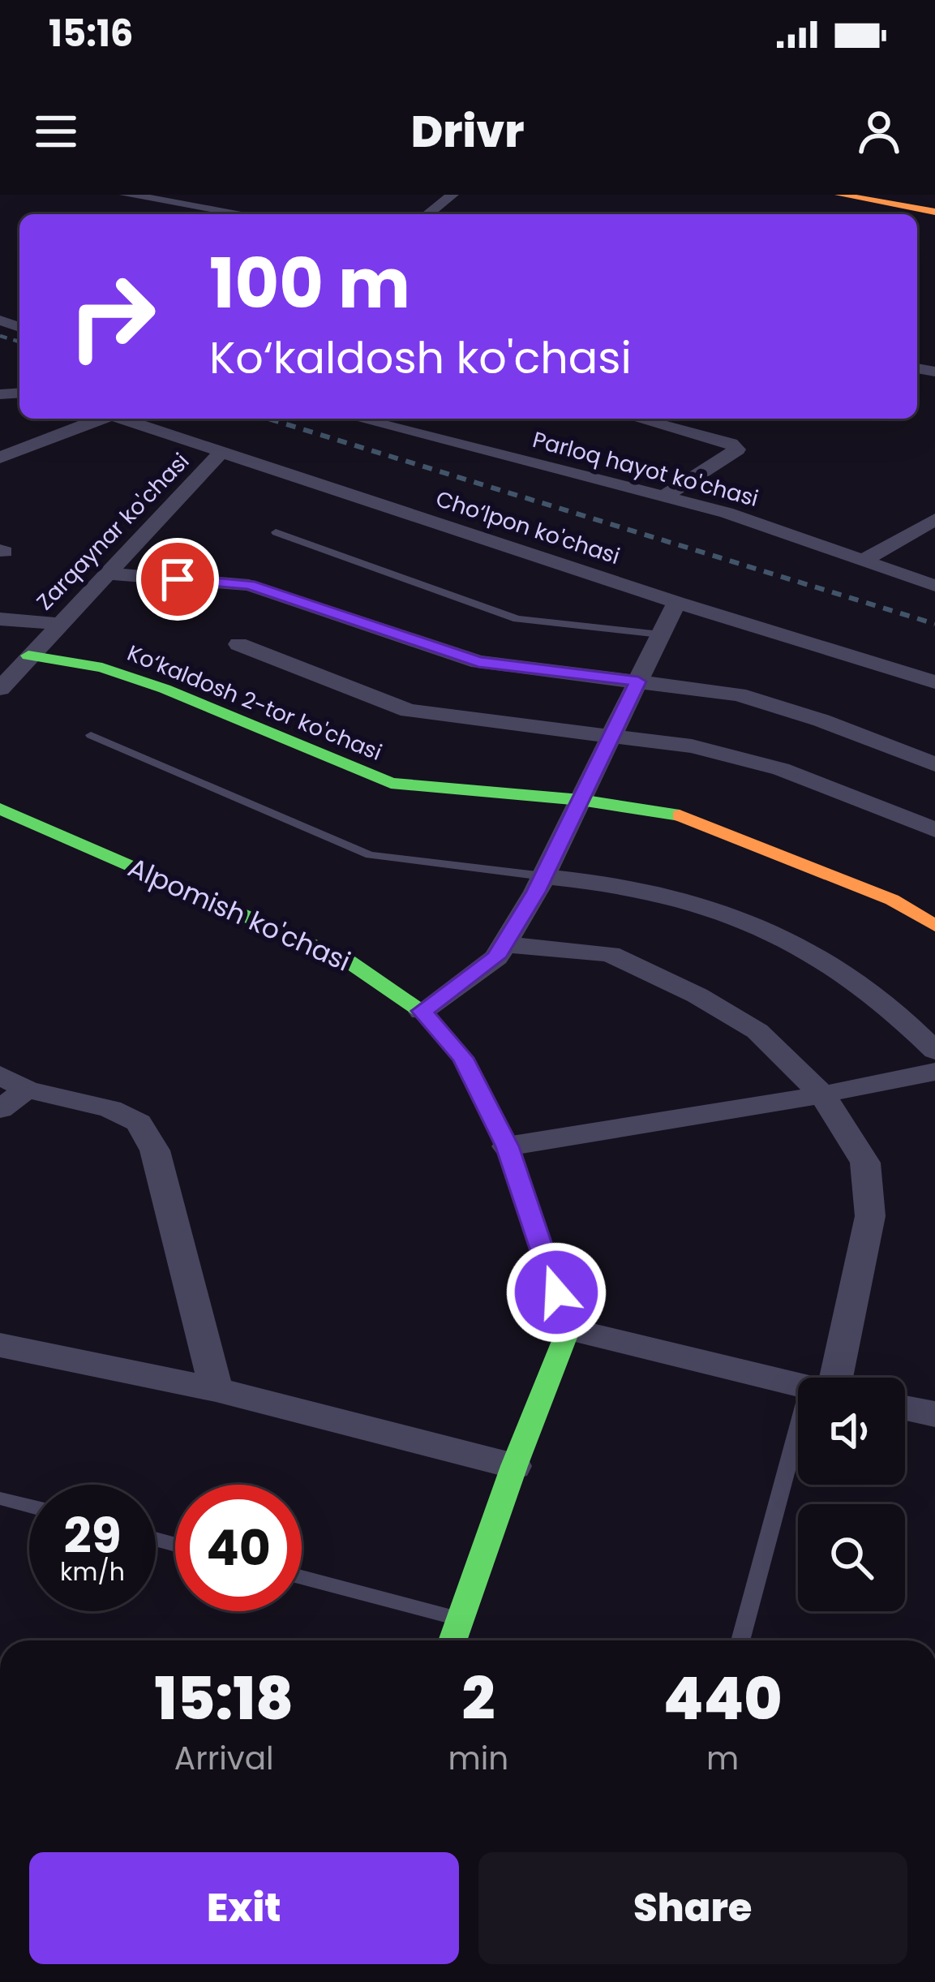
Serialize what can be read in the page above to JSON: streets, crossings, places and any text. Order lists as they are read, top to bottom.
{
  "streets": {
    "street": [
      "Parloq hayot ko'chasi",
      "Cho‘lpon ko'chasi",
      "Zarqaynar ko'chasi",
      "Ko‘kaldosh 2-tor ko'chasi",
      "Alpomish ko'chasi"
    ]
  },
  "crossings": [
    ["Cho‘lpon ko'chasi", "Zarqaynar ko'chasi"],
    ["Zarqaynar ko'chasi", "Ko‘kaldosh 2-tor ko'chasi"]
  ],
  "page": {
    "status": "15:16",
    "header": "Drivr",
    "turn": ["100 m", "Ko‘kaldosh ko'chasi"],
    "speed": "29 km/h",
    "limit": "40",
    "eta": [
      "15:18",
      "Arrival",
      "2",
      "min",
      "440",
      "m"
    ],
    "buttons": ["Exit", "Share"]
  }
}
